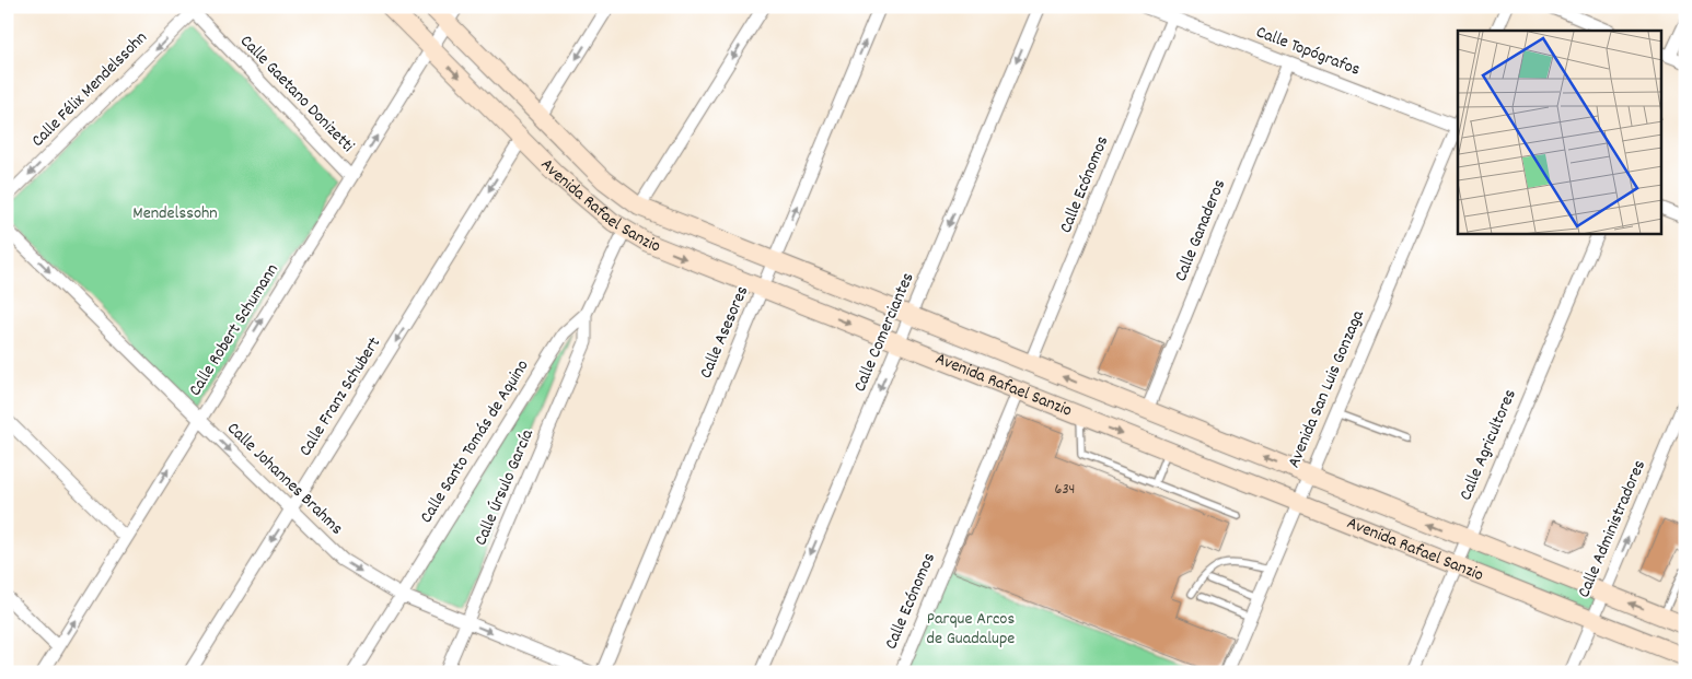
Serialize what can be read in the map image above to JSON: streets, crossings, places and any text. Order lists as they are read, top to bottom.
{
  "streets": {
    "main road": ["Avenida Rafael Sanzio"],
    "street": [
      "Calle Topógrafos",
      "Calle Félix Mendelssohn",
      "Calle Gaetano Donizetti",
      "Calle Ecónomos",
      "Calle Ganaderos",
      "Calle Robert Schumann",
      "Calle Asesores",
      "Calle Comerciantes",
      "Avenida San Luis Gonzaga",
      "Calle Franz Schubert",
      "Calle Santo Tomás de Aquino",
      "Calle Agricultores",
      "Calle Johannes Brahms",
      "Calle Úrsulo García",
      "Calle Administradores"
    ]
  },
  "crossings": [
    ["Calle Topógrafos", "Calle Ecónomos"],
    ["Calle Topógrafos", "Calle Ganaderos"],
    ["Calle Topógrafos", "Avenida San Luis Gonzaga"],
    ["Calle Félix Mendelssohn", "Calle Gaetano Donizetti"],
    ["Calle Gaetano Donizetti", "Calle Robert Schumann"],
    ["Calle Ecónomos", "Avenida Rafael Sanzio"],
    ["Avenida Rafael Sanzio", "Calle Ganaderos"],
    ["Avenida Rafael Sanzio", "Calle Robert Schumann"],
    ["Avenida Rafael Sanzio", "Calle Asesores"],
    ["Avenida Rafael Sanzio", "Calle Comerciantes"],
    ["Avenida Rafael Sanzio", "Avenida San Luis Gonzaga"],
    ["Avenida Rafael Sanzio", "Calle Franz Schubert"],
    ["Avenida Rafael Sanzio", "Calle Santo Tomás de Aquino"],
    ["Avenida Rafael Sanzio", "Calle Agricultores"],
    ["Avenida Rafael Sanzio", "Calle Administradores"],
    ["Calle Robert Schumann", "Calle Johannes Brahms"],
    ["Calle Franz Schubert", "Calle Johannes Brahms"],
    ["Calle Santo Tomás de Aquino", "Calle Johannes Brahms"],
    ["Calle Santo Tomás de Aquino", "Calle Úrsulo García"],
    ["Calle Johannes Brahms", "Calle Úrsulo García"]
  ],
  "one_way": [
    "Calle Félix Mendelssohn",
    "Calle Robert Schumann",
    "Calle Asesores",
    "Calle Comerciantes",
    "Calle Franz Schubert",
    "Calle Johannes Brahms",
    "Calle Administradores"
  ],
  "parks": ["Mendelssohn", "Parque Arcos de Guadalupe"],
  "house_numbers": ["634"]
}
